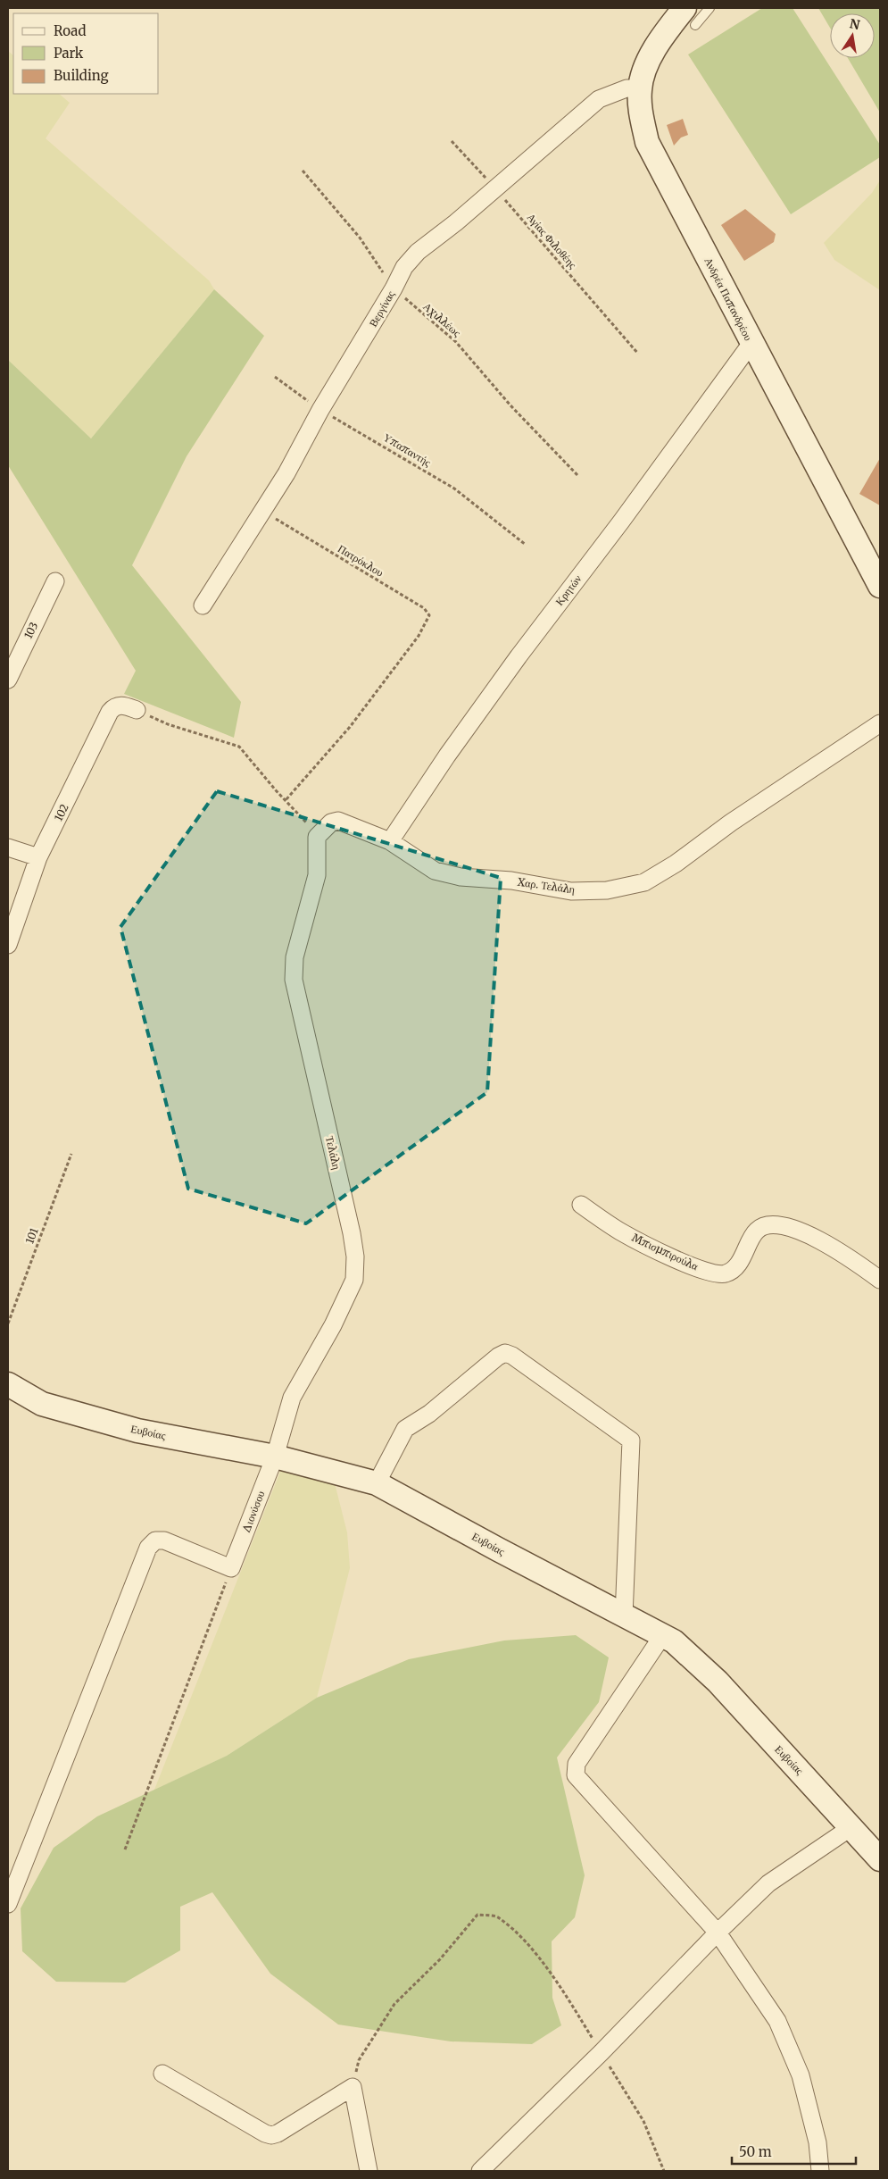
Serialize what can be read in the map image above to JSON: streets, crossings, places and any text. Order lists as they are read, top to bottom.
{
  "streets": {
    "street": [
      "Ανδρέα Παπανδρέου",
      "Βεργίνας",
      "Κρητών",
      "103",
      "102",
      "Χαρ. Τελάλη",
      "Τελάλη",
      "Μπισμπιρούλα",
      "Ευβοίας",
      "Διονύσου"
    ],
    "path": [
      "Αγίας Φιλοθέης",
      "Αχιλλέως",
      "Υπαπαντής",
      "Πατρόκλου",
      "101"
    ]
  },
  "crossings": [
    ["Αγίας Φιλοθέης", "Βεργίνας"],
    ["Ανδρέα Παπανδρέου", "Βεργίνας"],
    ["Ανδρέα Παπανδρέου", "Κρητών"],
    ["Βεργίνας", "Αχιλλέως"],
    ["Βεργίνας", "Υπαπαντής"],
    ["Βεργίνας", "Πατρόκλου"],
    ["Κρητών", "Χαρ. Τελάλη"],
    ["Χαρ. Τελάλη", "Τελάλη"],
    ["Τελάλη", "Ευβοίας"],
    ["Τελάλη", "Διονύσου"],
    ["Ευβοίας", "Διονύσου"]
  ],
  "legend": ["Road", "Park", "Building"],
  "scale_bar": "50 m",
  "north": "top"
}
